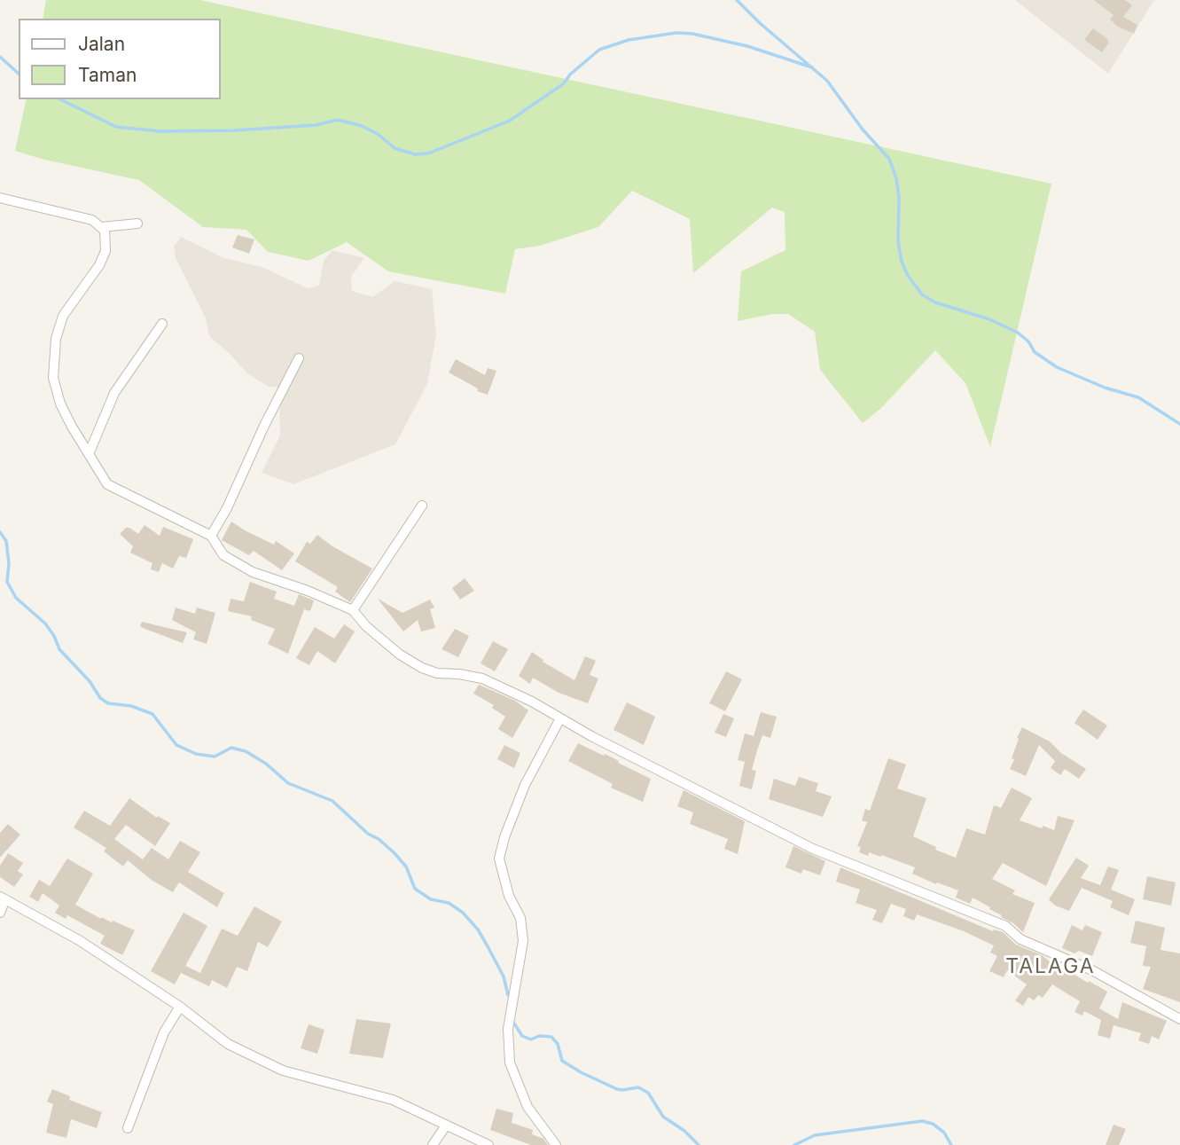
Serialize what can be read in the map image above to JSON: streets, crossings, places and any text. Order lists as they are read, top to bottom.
{
  "districts": ["TALAGA"],
  "legend": ["Jalan", "Taman"]
}
